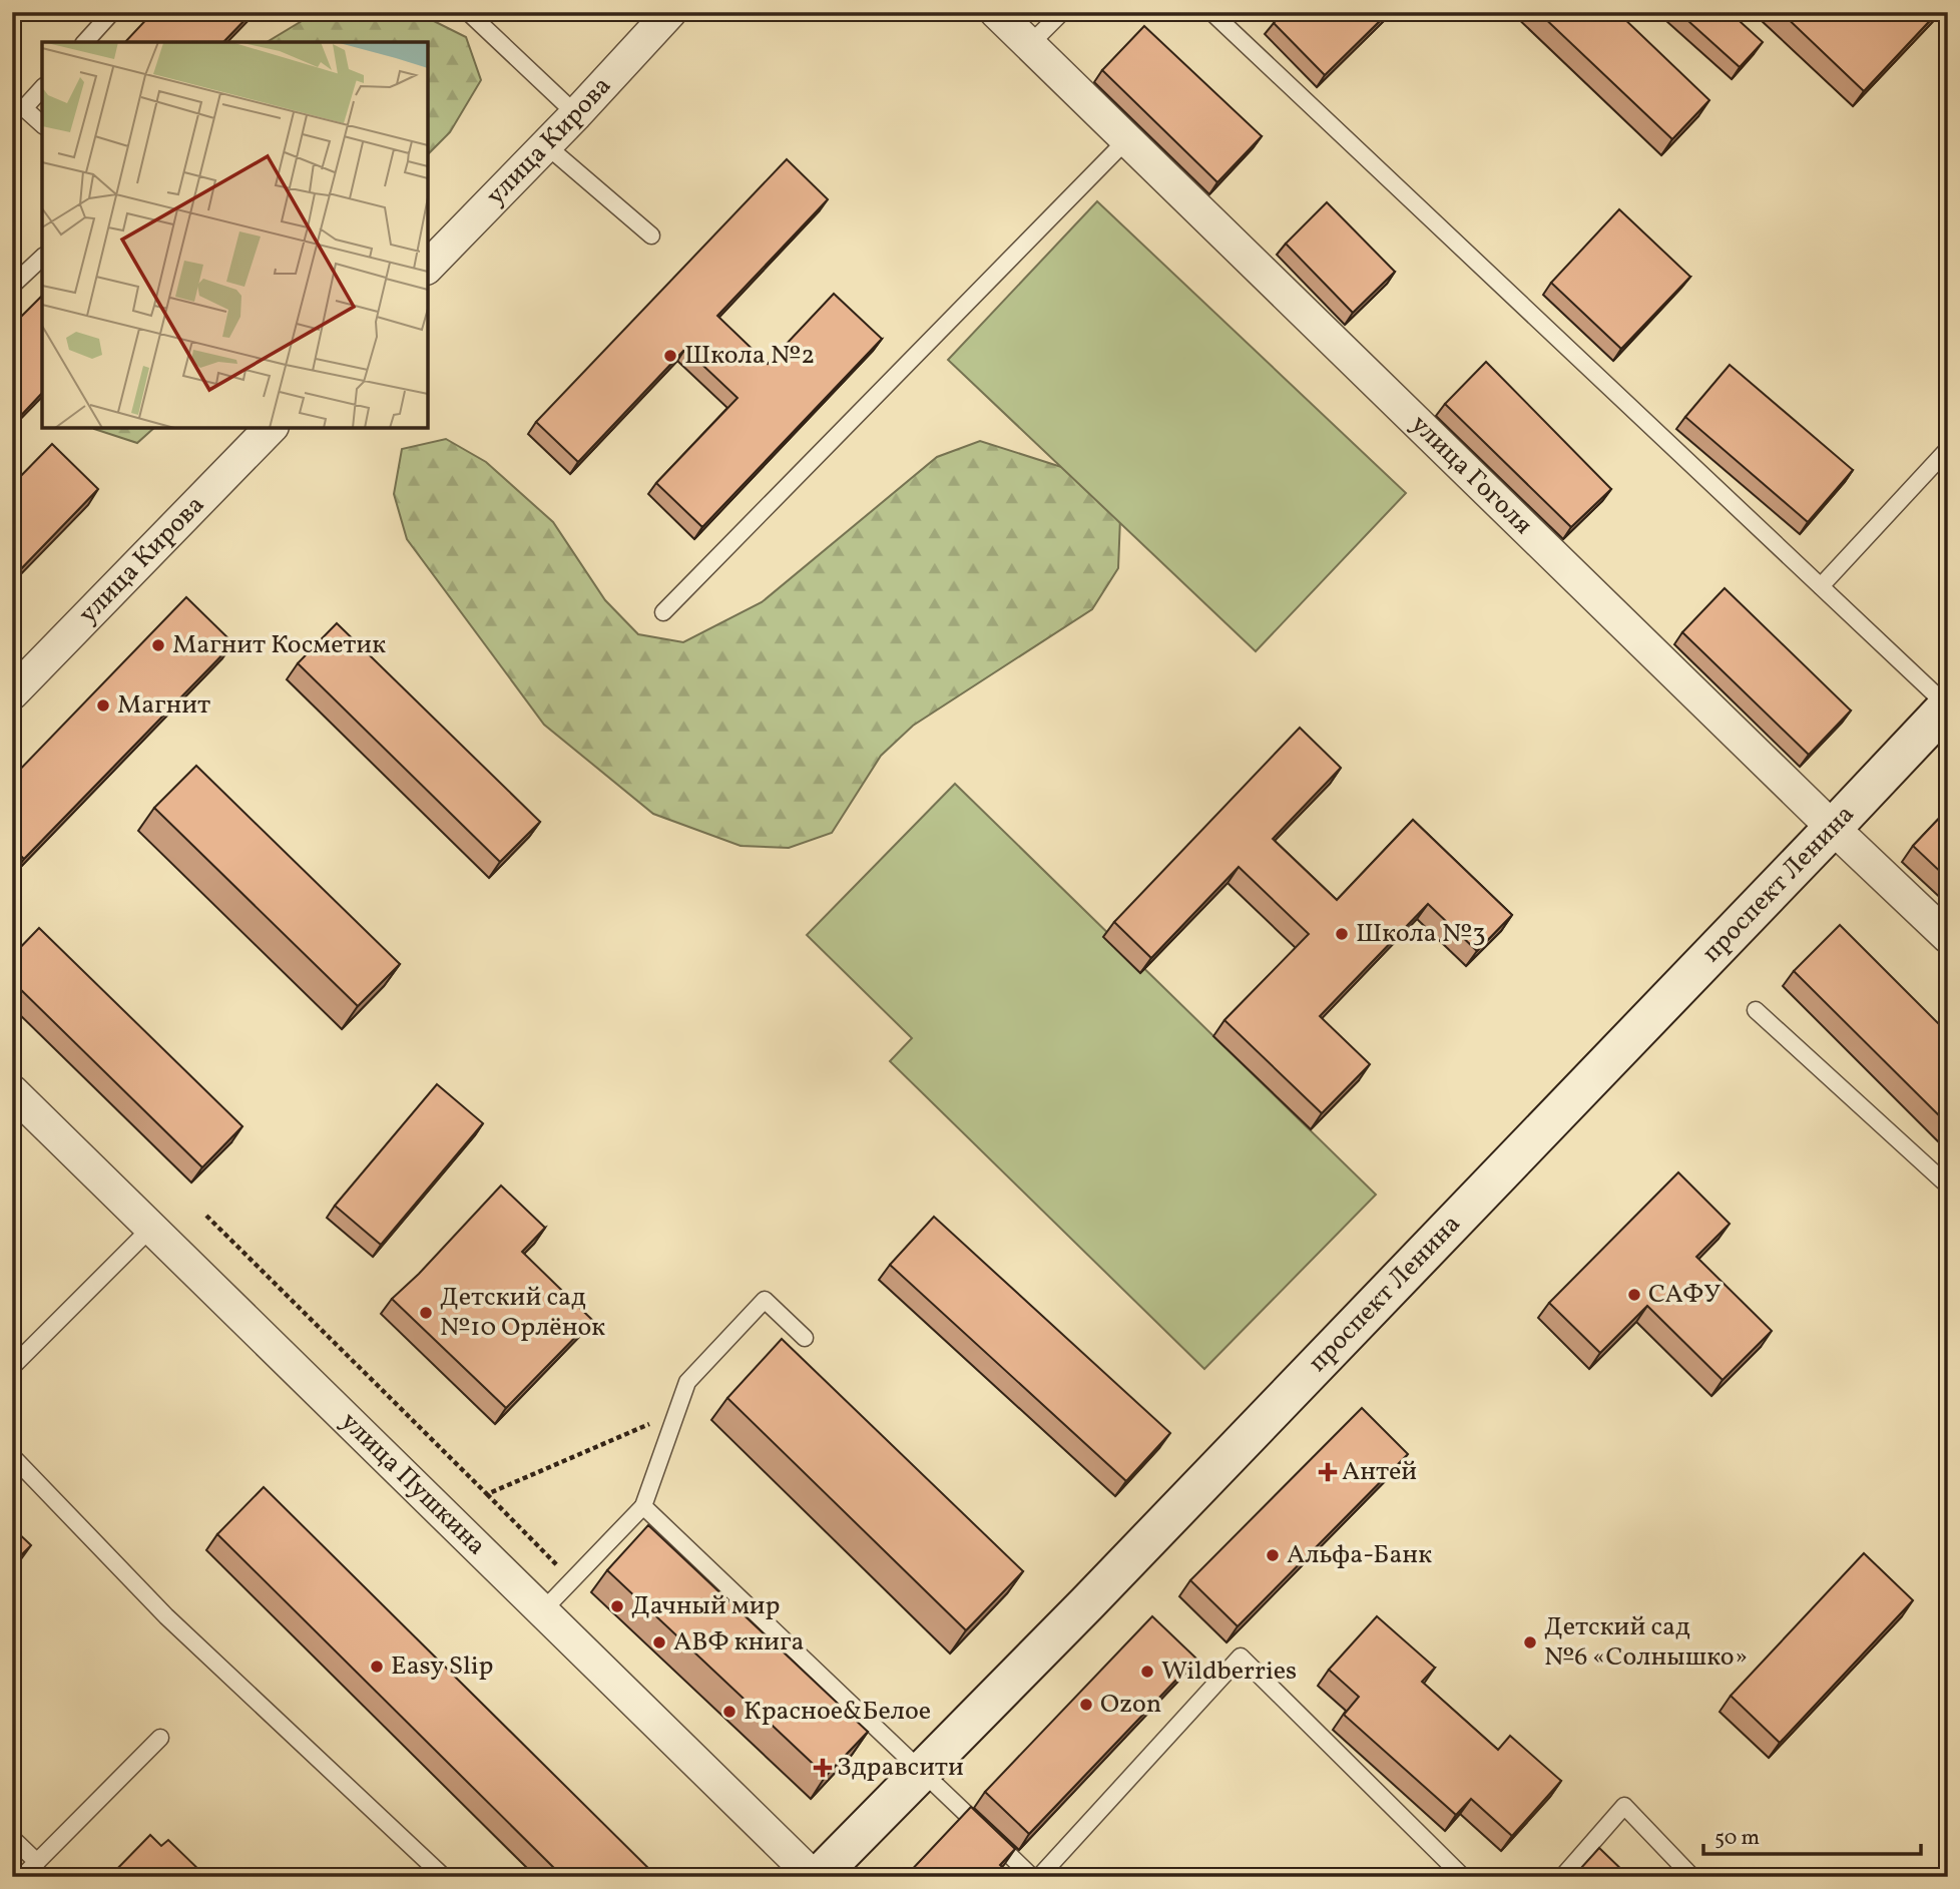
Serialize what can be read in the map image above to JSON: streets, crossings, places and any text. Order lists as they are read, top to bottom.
{
  "streets": {
    "street": [
      "улица Кирова",
      "улица Гоголя",
      "проспект Ленина",
      "улица Пушкина"
    ]
  },
  "crossings": [
    ["улица Гоголя", "проспект Ленина"],
    ["проспект Ленина", "улица Пушкина"]
  ],
  "places": {
    "other": [
      "Школа №2",
      "Магнит Косметик",
      "Магнит",
      "Школа №3",
      "САФУ",
      "Детский сад №10 Орлёнок",
      "Альфа-Банк",
      "Дачный мир",
      "АВФ книга",
      "Детский сад №6 «Солнышко»",
      "Easy Slip",
      "Wildberries",
      "Ozon",
      "Красное&Белое"
    ],
    "health": ["Антей", "Здравсити"]
  },
  "scale_bar": "50 m"
}
